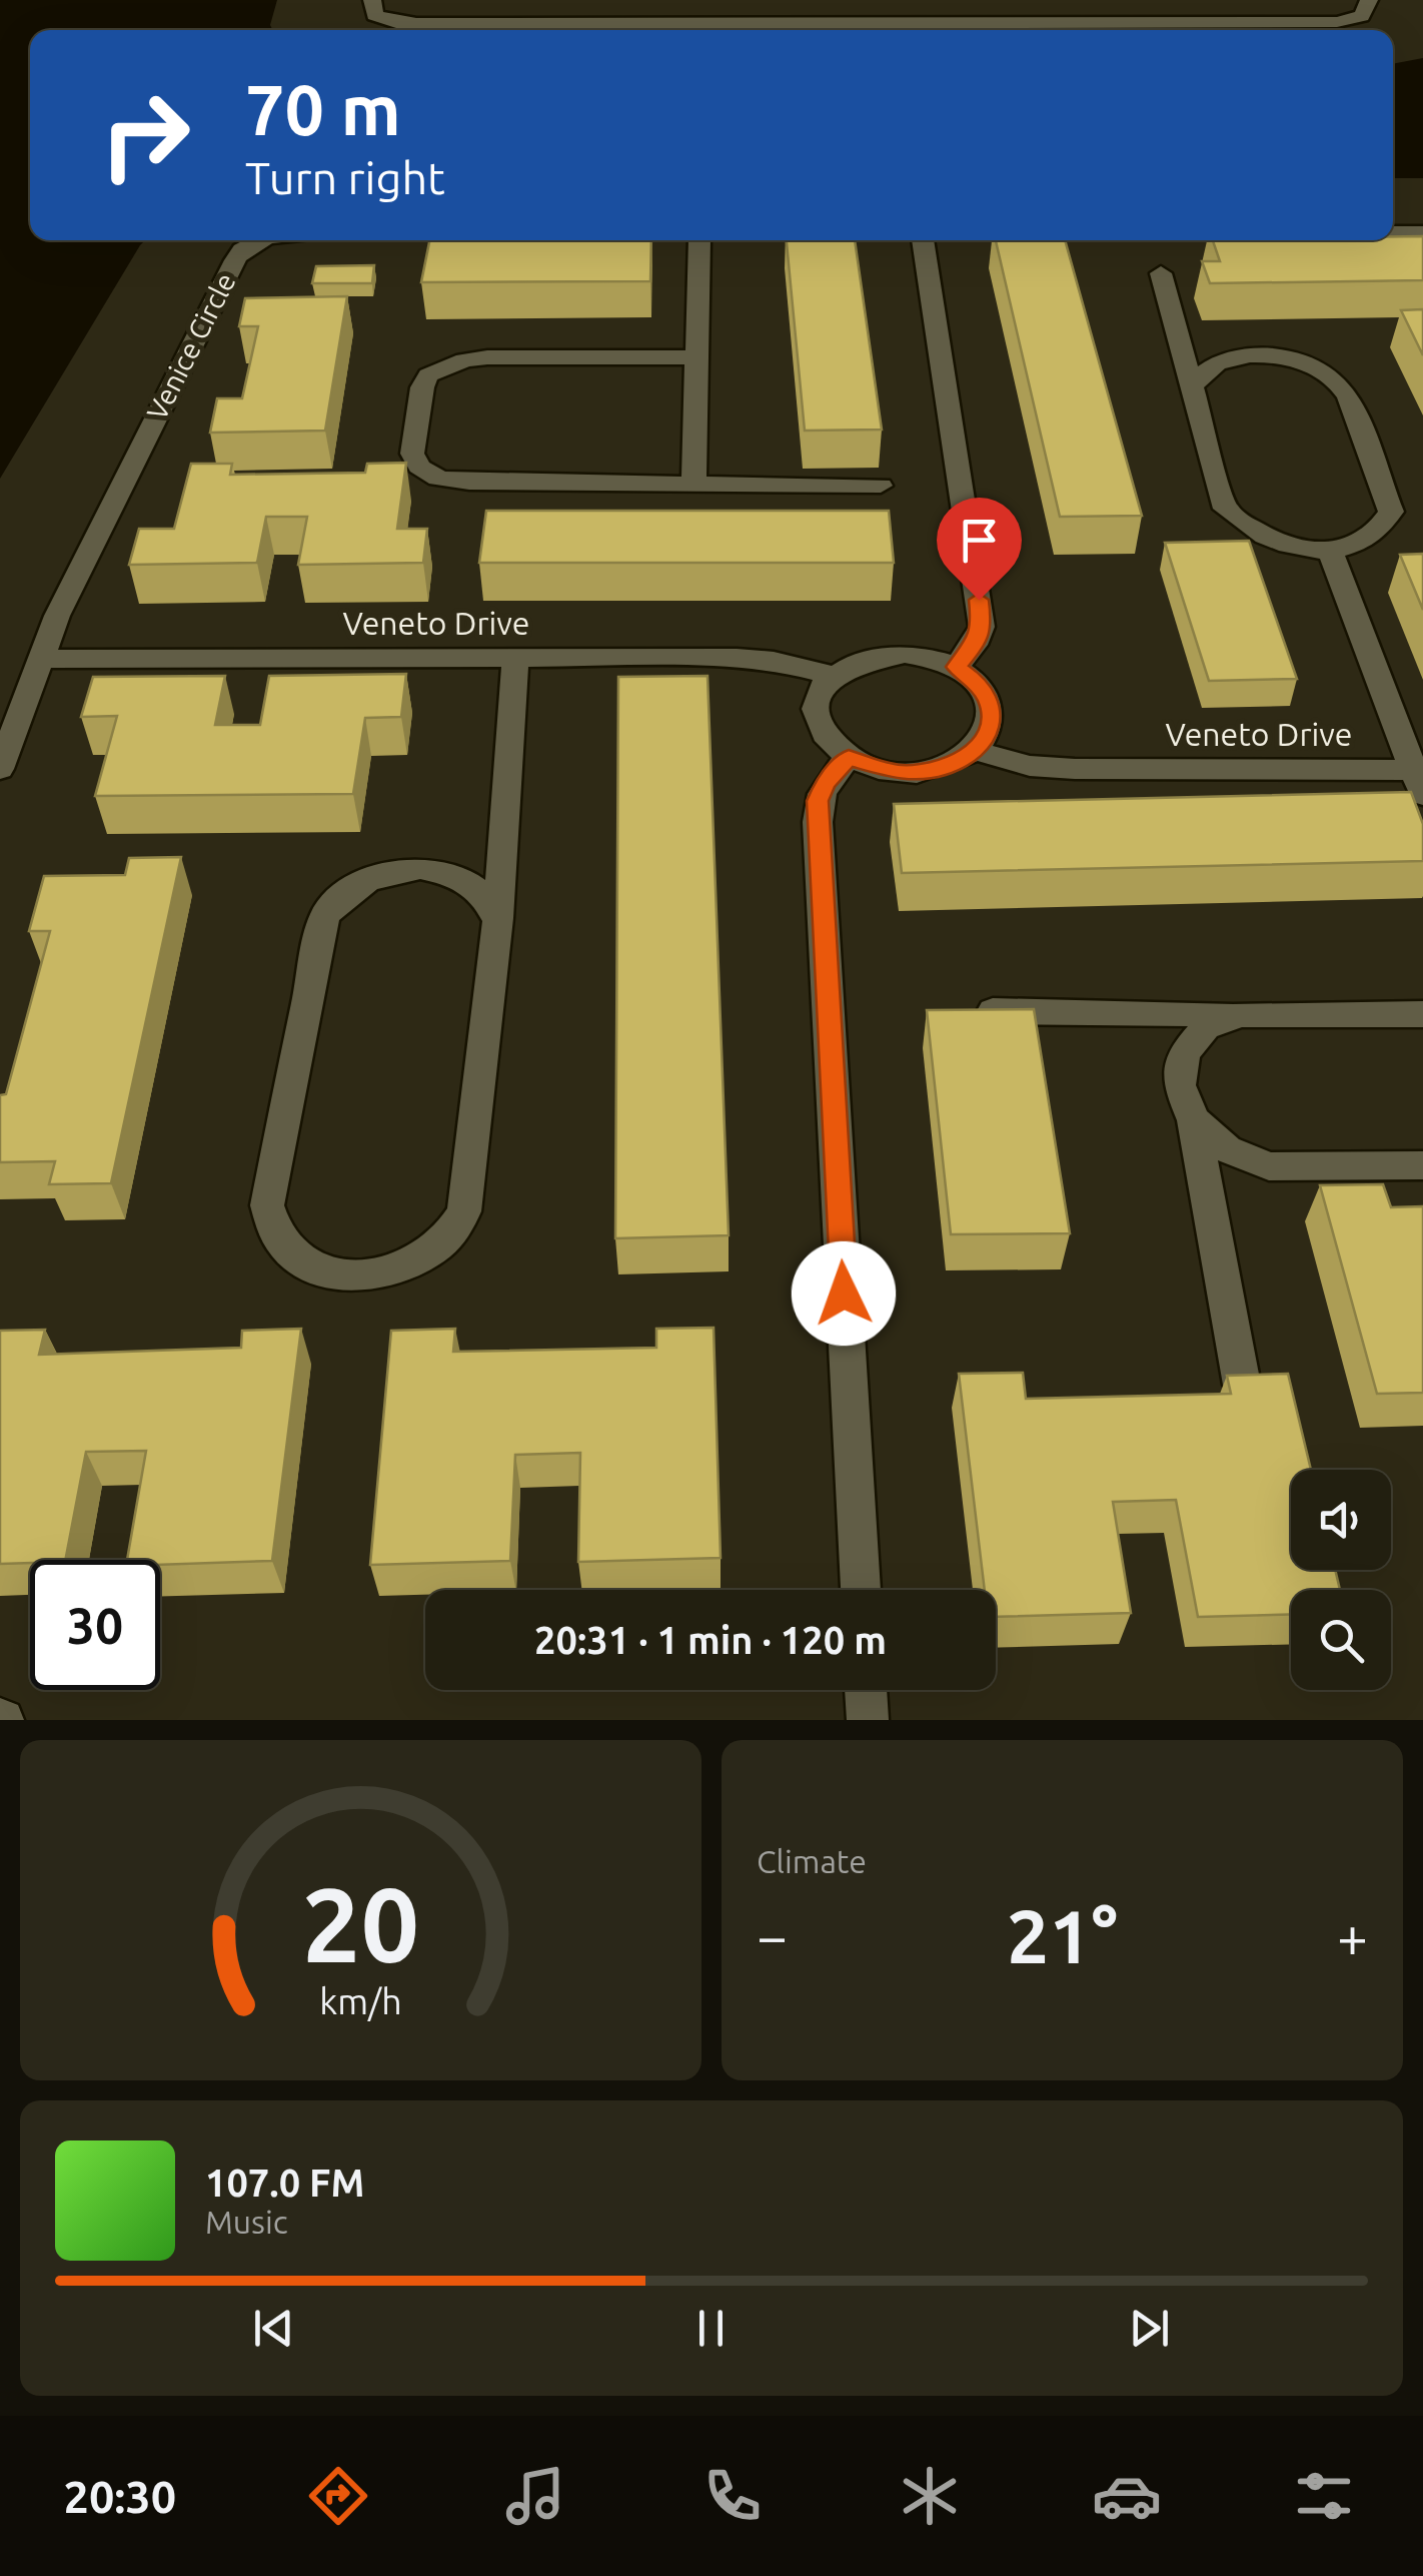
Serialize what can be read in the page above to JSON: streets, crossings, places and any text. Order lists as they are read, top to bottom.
{
  "streets": {
    "street": ["Venice Circle", "Veneto Drive"]
  },
  "crossings": [
    ["Venice Circle", "Veneto Drive"]
  ],
  "page": {
    "turn": ["70 m", "Turn right"],
    "limit": "30",
    "trip": "20:31 · 1 min · 120 m",
    "tile": "Climate",
    "heat": ["−", "21°", "+"],
    "song": ["107.0 FM", "Music"],
    "tabs": "20:30",
    "gauge": ["20", "km/h"]
  }
}
